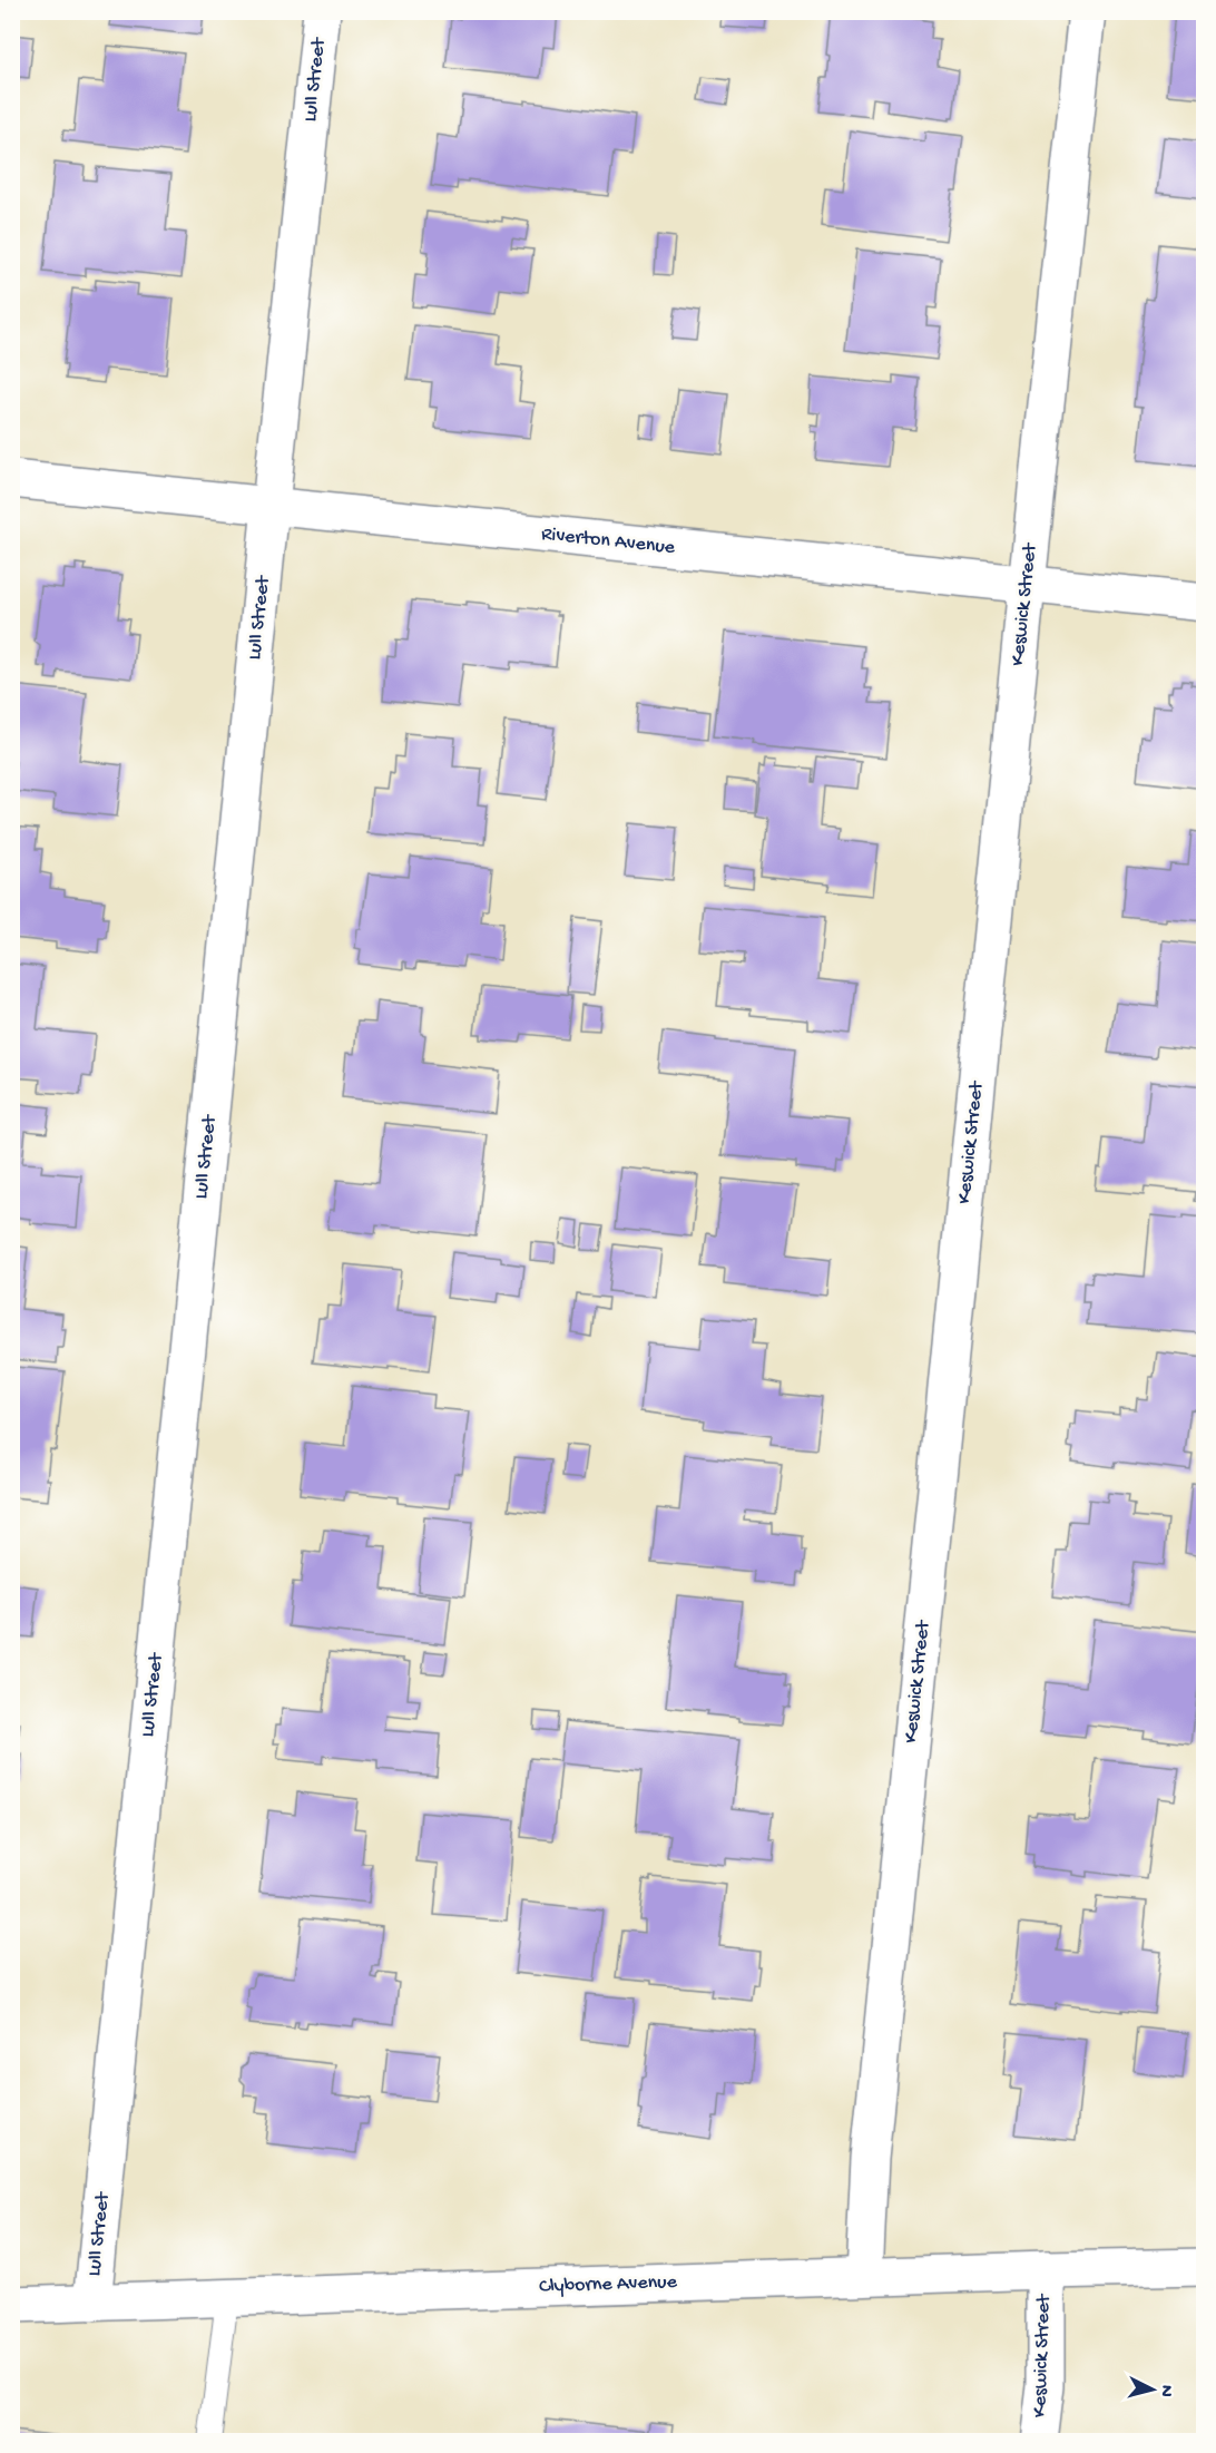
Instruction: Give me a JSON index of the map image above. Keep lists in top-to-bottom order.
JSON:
{
  "streets": {
    "street": [
      "Lull Street",
      "Riverton Avenue",
      "Keswick Street",
      "Clyborne Avenue"
    ]
  },
  "crossings": [
    ["Lull Street", "Riverton Avenue"],
    ["Lull Street", "Clyborne Avenue"],
    ["Riverton Avenue", "Keswick Street"],
    ["Keswick Street", "Clyborne Avenue"]
  ],
  "north": "right"
}
